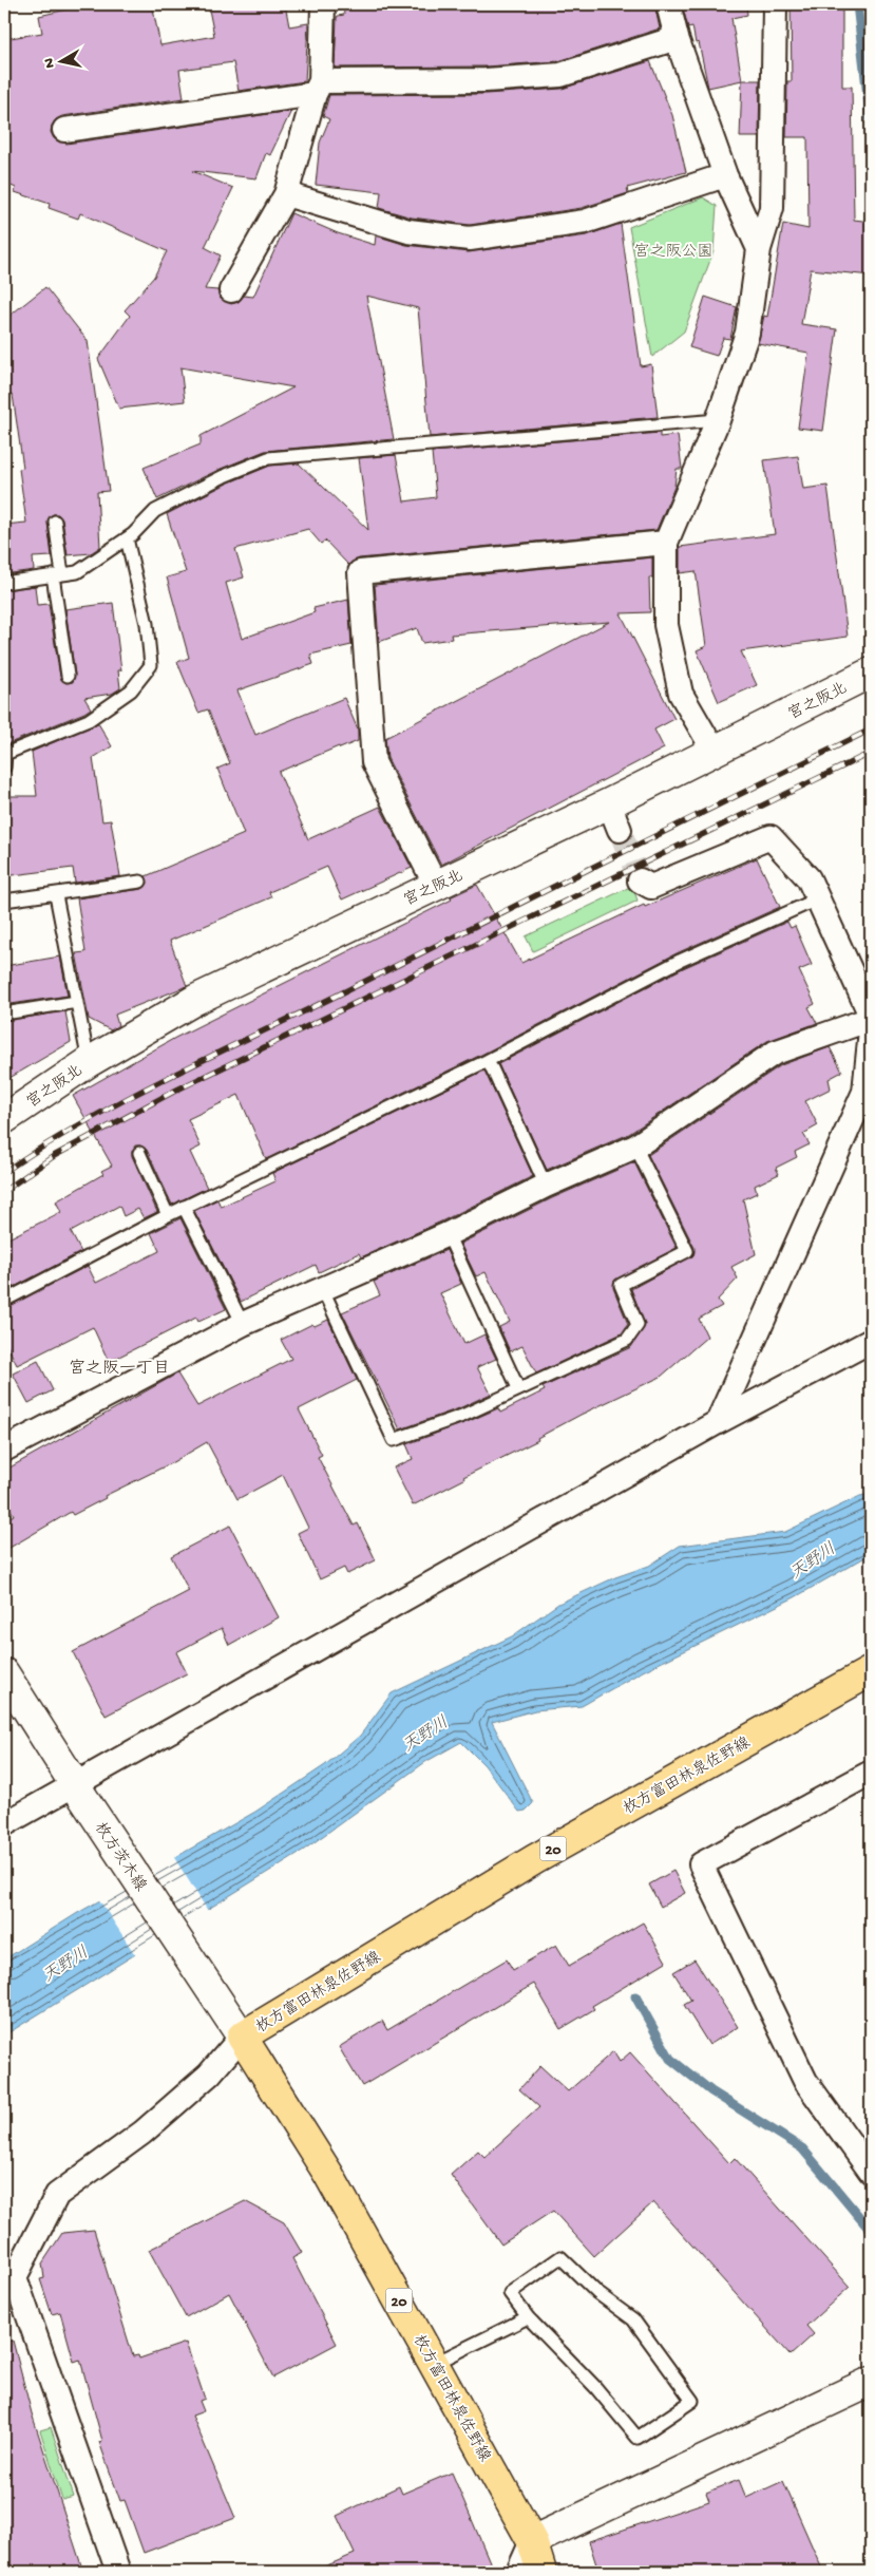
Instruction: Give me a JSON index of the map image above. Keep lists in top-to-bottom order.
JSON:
{
  "streets": {
    "main road": ["枚方富田林泉佐野線", "20"],
    "street": ["宮之阪北", "枚方茨木線"]
  },
  "crossings": [
    ["枚方富田林泉佐野線", "枚方茨木線"]
  ],
  "districts": ["宮之阪一丁目"],
  "water": ["天野川"],
  "parks": ["宮之阪公園"],
  "north": "left"
}
